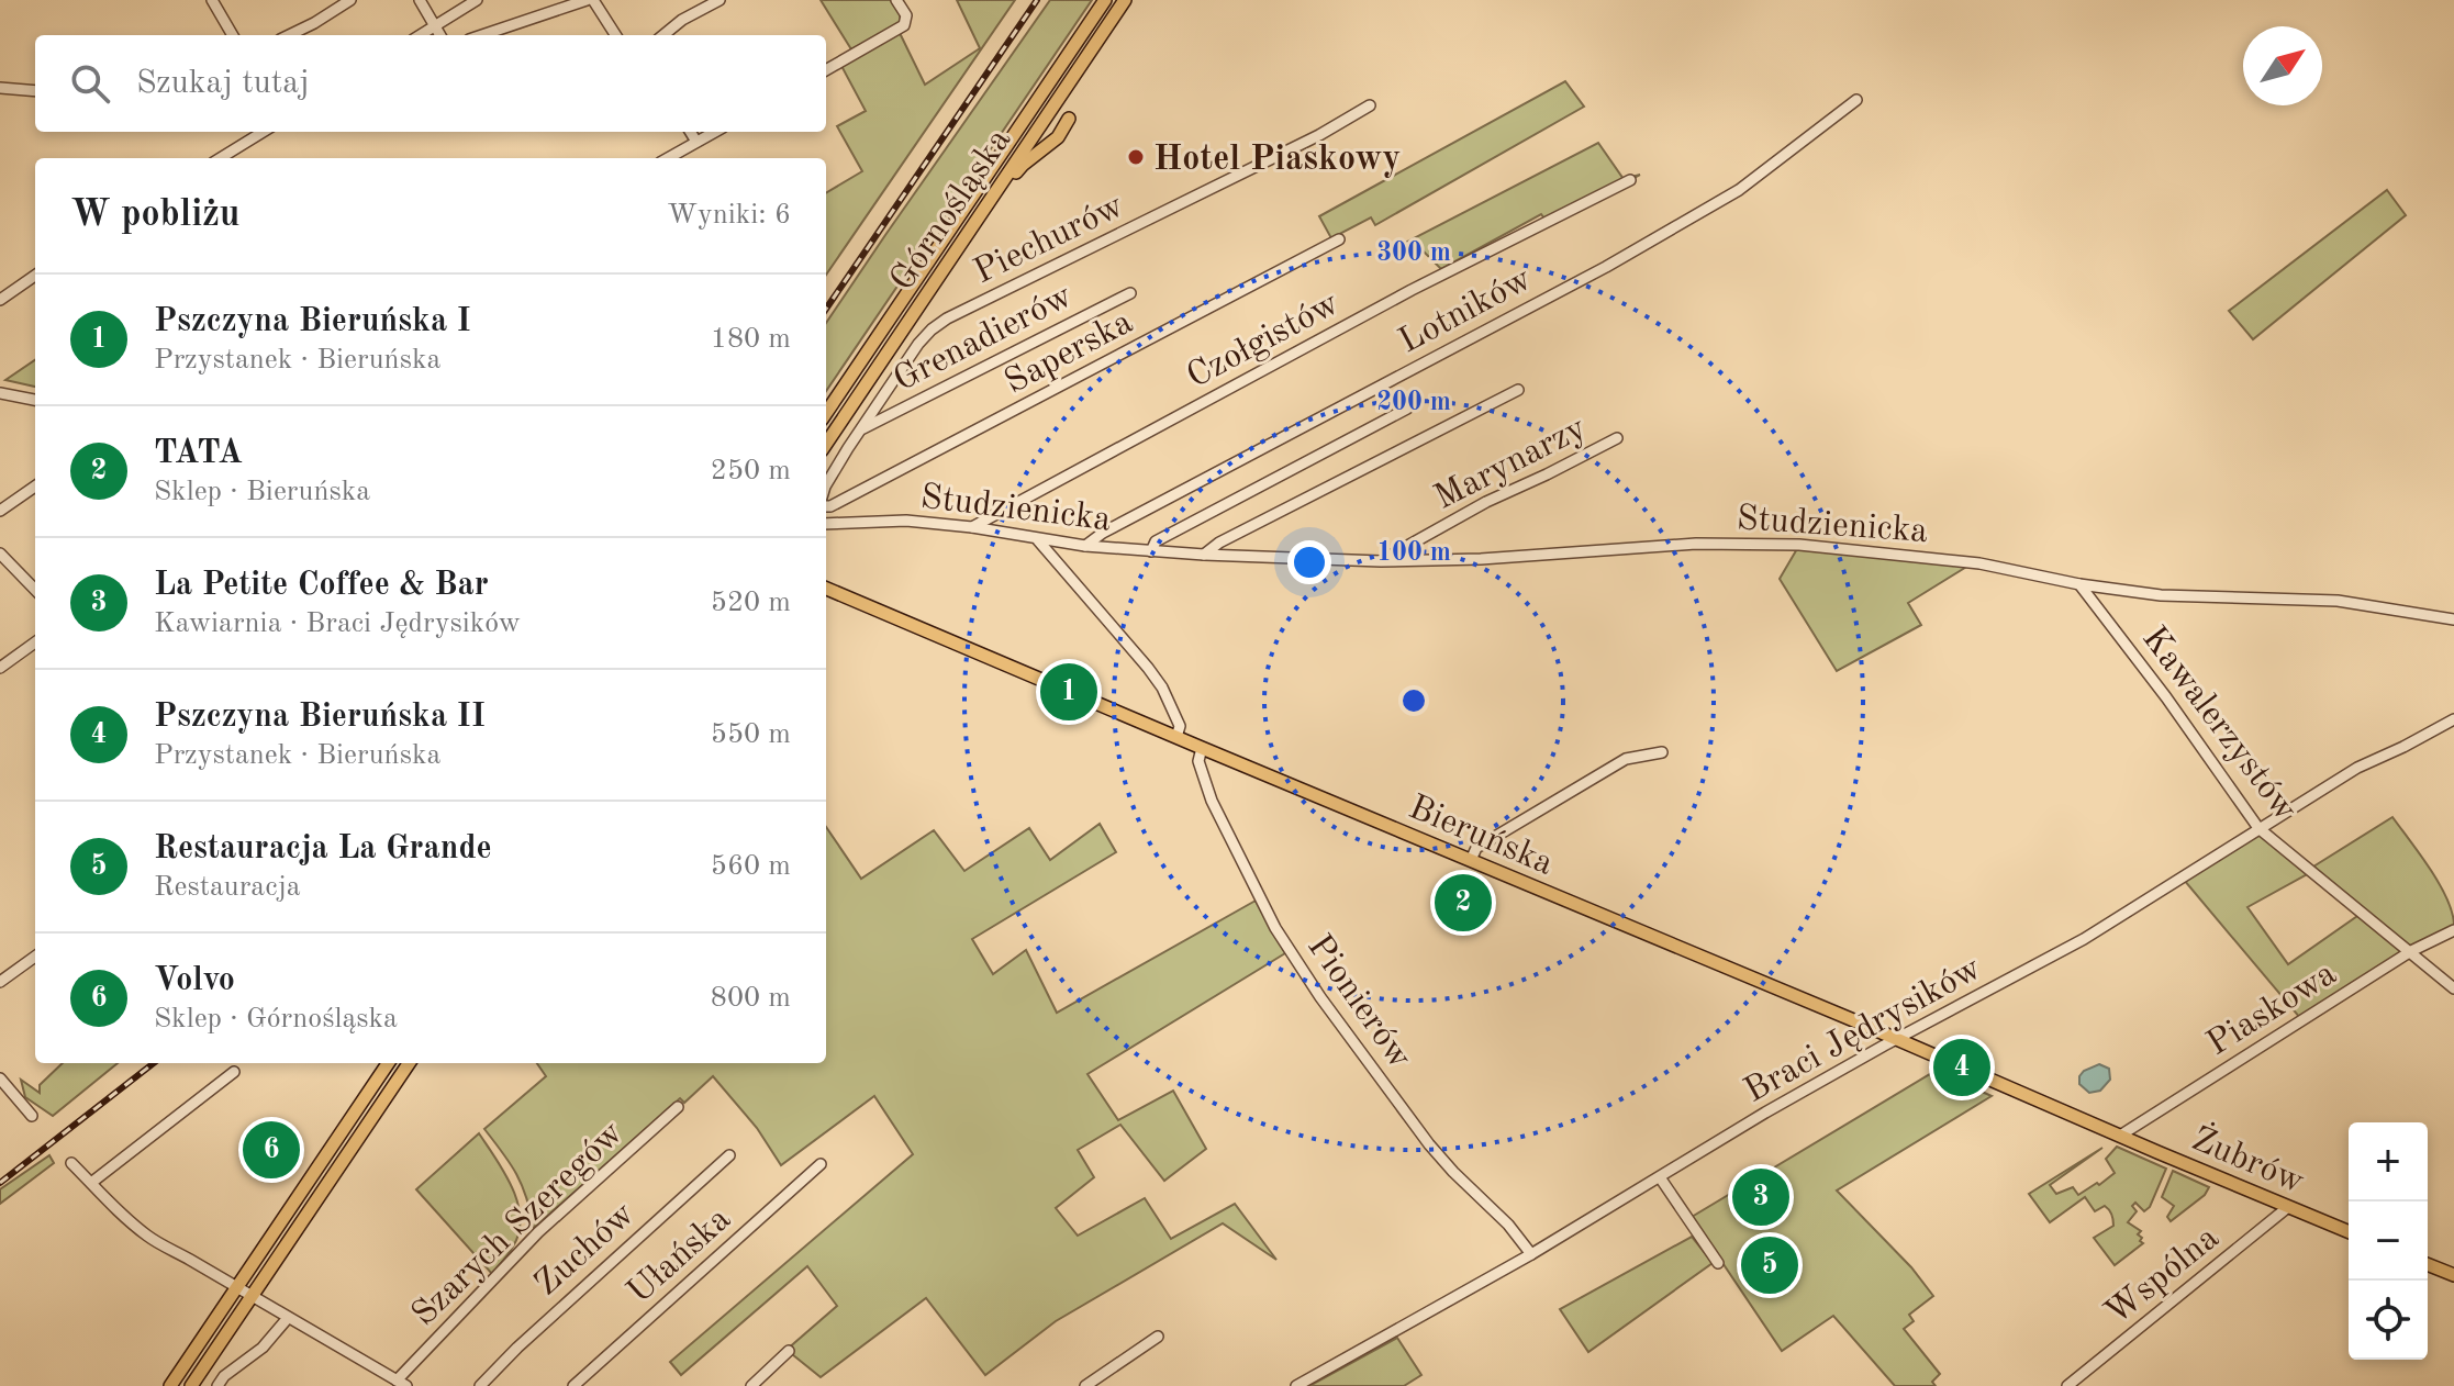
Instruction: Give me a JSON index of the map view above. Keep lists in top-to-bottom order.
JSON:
{
  "streets": {
    "main road": ["Górnośląska", "Bieruńska", "Żubrów"],
    "street": [
      "Piechurów",
      "Lotników",
      "Grenadierów",
      "Czołgistów",
      "Saperska",
      "Marynarzy",
      "Studzienicka",
      "Kawalerzystów",
      "Pionierów",
      "Piaskowa",
      "Braci Jędrysików",
      "Szarych Szeregów",
      "Zuchów",
      "Ułańska",
      "Wspólna"
    ]
  },
  "crossings": [
    ["Piechurów", "Grenadierów"],
    ["Lotników", "Studzienicka"],
    ["Czołgistów", "Studzienicka"],
    ["Marynarzy", "Studzienicka"],
    ["Studzienicka", "Kawalerzystów"],
    ["Kawalerzystów", "Piaskowa"],
    ["Kawalerzystów", "Braci Jędrysików"],
    ["Bieruńska", "Pionierów"],
    ["Bieruńska", "Piaskowa"],
    ["Bieruńska", "Braci Jędrysików"],
    ["Bieruńska", "Żubrów"],
    ["Pionierów", "Braci Jędrysików"],
    ["Piaskowa", "Żubrów"],
    ["Żubrów", "Wspólna"]
  ],
  "places": ["Hotel Piaskowy"],
  "north": "top right",
  "page": {
    "search": "Szukaj tutaj",
    "heading": ["W pobliżu", "Wyniki: 6"],
    "list": [
      {
        "mark": "1",
        "name": "Pszczyna Bieruńska I",
        "note": "Przystanek · Bieruńska",
        "value": "180 m"
      },
      {
        "mark": "2",
        "name": "TATA",
        "note": "Sklep · Bieruńska",
        "value": "250 m"
      },
      {
        "mark": "3",
        "name": "La Petite Coffee & Bar",
        "note": "Kawiarnia · Braci Jędrysików",
        "value": "520 m"
      },
      {
        "mark": "4",
        "name": "Pszczyna Bieruńska II",
        "note": "Przystanek · Bieruńska",
        "value": "550 m"
      },
      {
        "mark": "5",
        "name": "Restauracja La Grande",
        "note": "Restauracja",
        "value": "560 m"
      },
      {
        "mark": "6",
        "name": "Volvo",
        "note": "Sklep · Górnośląska",
        "value": "800 m"
      }
    ],
    "pins": [
      "1",
      "2",
      "4",
      "6",
      "3",
      "5"
    ],
    "map_buttons": ["+", "−"]
  },
  "rings": ["300 m", "200 m", "100 m"]
}
